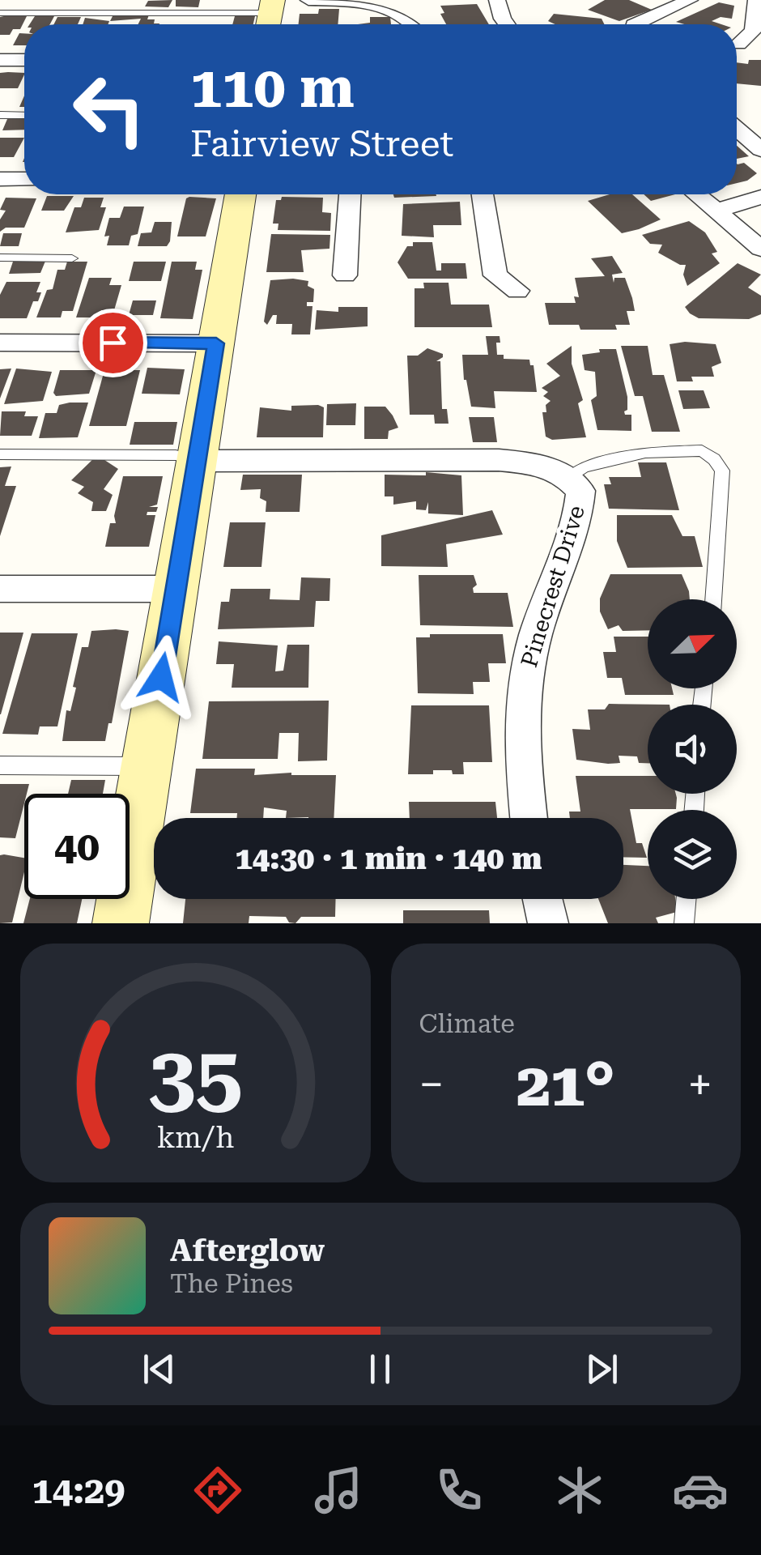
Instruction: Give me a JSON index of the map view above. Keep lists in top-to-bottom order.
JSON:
{
  "streets": {
    "street": ["Pinecrest Drive"]
  },
  "north": "top right",
  "page": {
    "turn": ["110 m", "Fairview Street"],
    "limit": "40",
    "trip": "14:30 · 1 min · 140 m",
    "tile": "Climate",
    "heat": ["−", "21°", "+"],
    "song": ["Afterglow", "The Pines"],
    "tabs": "14:29",
    "gauge": ["35", "km/h"]
  }
}
